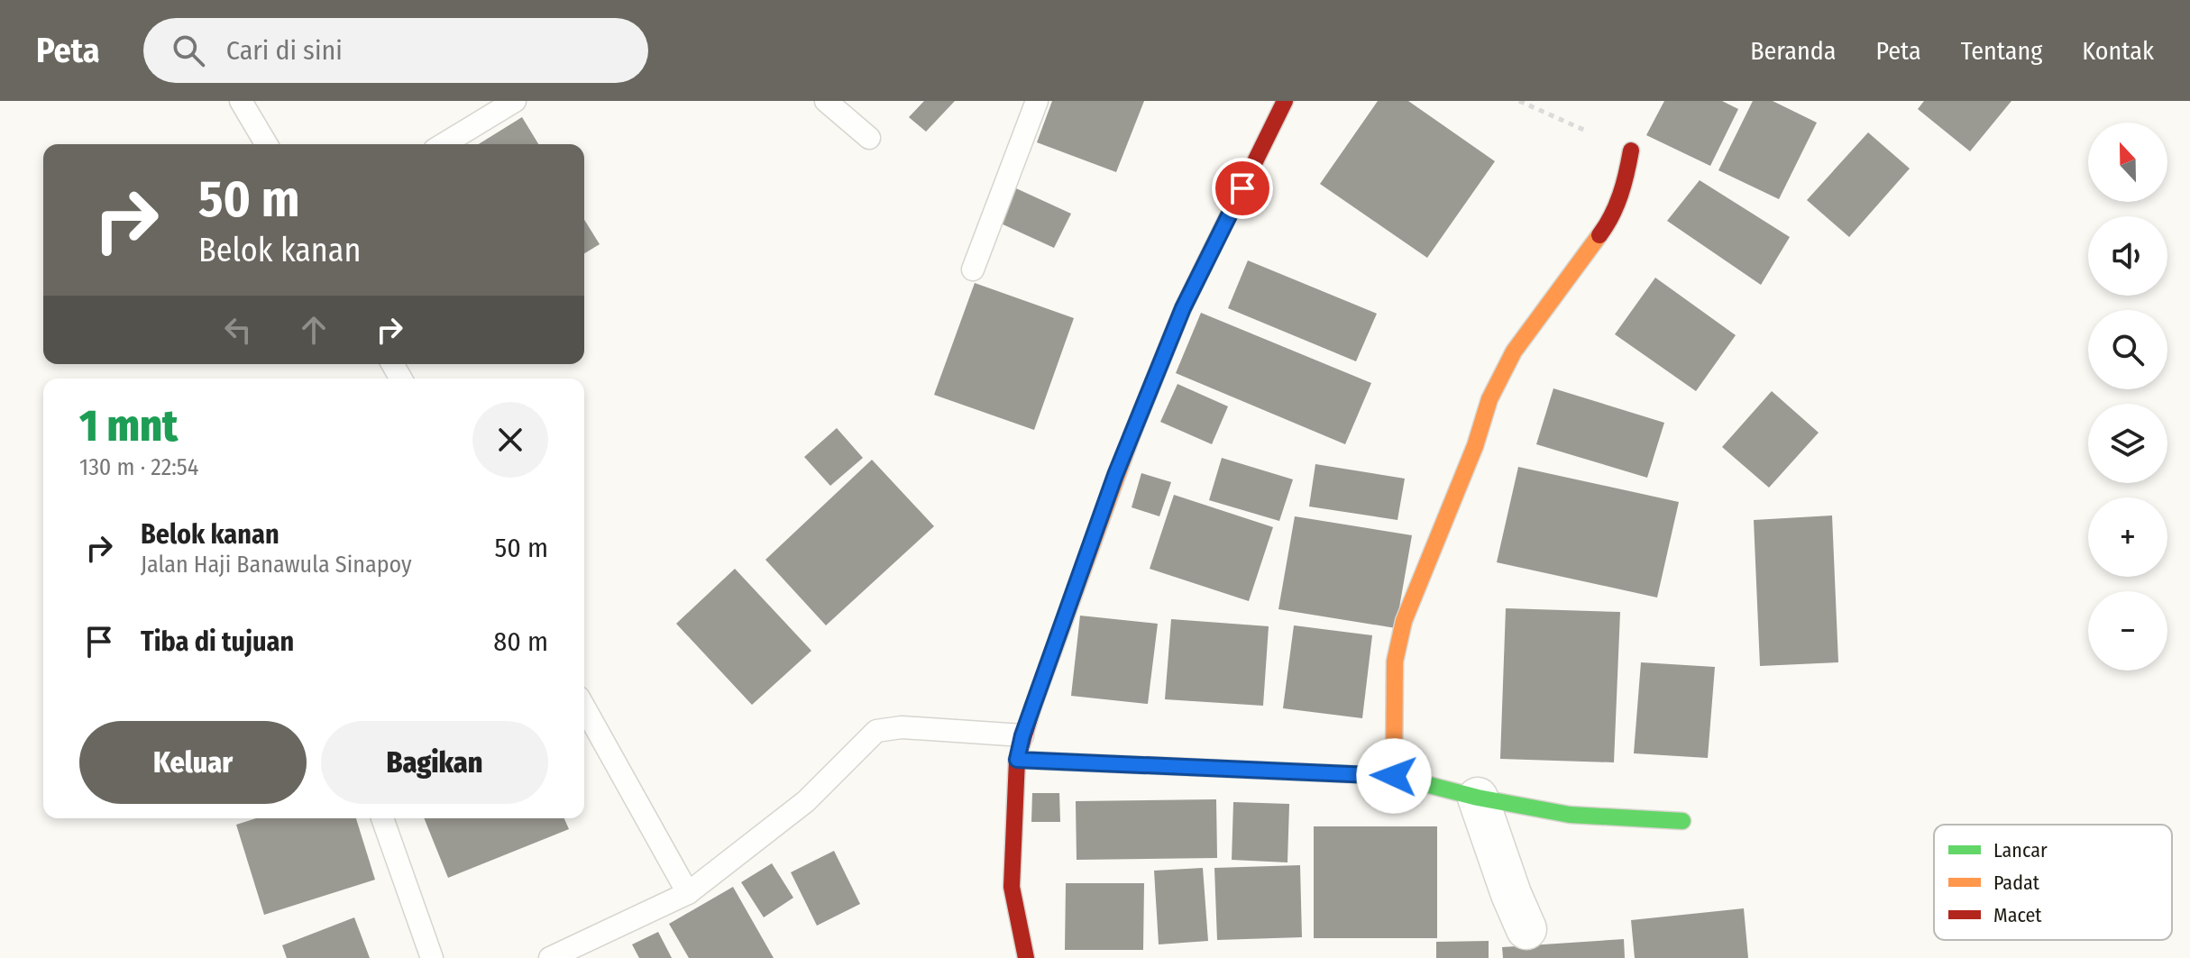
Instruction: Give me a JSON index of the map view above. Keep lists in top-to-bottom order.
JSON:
{
  "legend": ["Lancar", "Padat", "Macet"],
  "north": "top",
  "page": {
    "header": "Peta",
    "search": "Cari di sini",
    "nav": [
      "Beranda",
      "Peta",
      "Tentang",
      "Kontak"
    ],
    "map_buttons": ["+", "−"],
    "turn": ["50 m", "Belok kanan"],
    "heading": ["1 mnt", "130 m · 22:54"],
    "list": [
      {
        "name": "Belok kanan",
        "note": "Jalan Haji Banawula Sinapoy",
        "value": "50 m"
      },
      {
        "name": "Tiba di tujuan",
        "value": "80 m"
      }
    ],
    "buttons": ["Keluar", "Bagikan"]
  }
}
